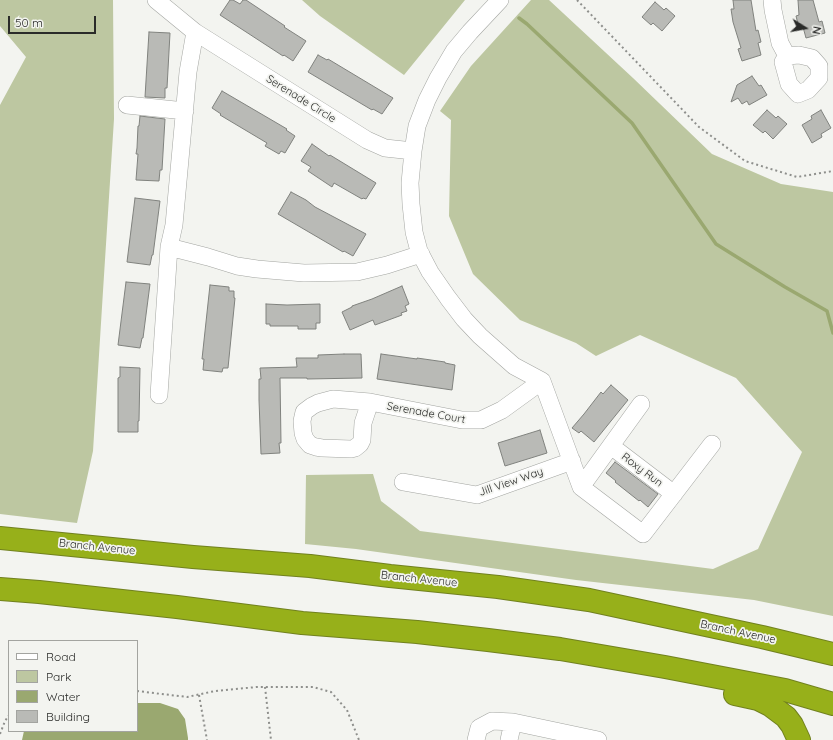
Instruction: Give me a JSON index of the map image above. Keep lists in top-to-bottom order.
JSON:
{
  "streets": {
    "highway": ["Branch Avenue"],
    "street": [
      "Serenade Circle",
      "Serenade Court",
      "Roxy Run",
      "Jill View Way"
    ]
  },
  "legend": [
    "Road",
    "Park",
    "Water",
    "Building"
  ],
  "scale_bar": "50 m",
  "north": "right"
}
